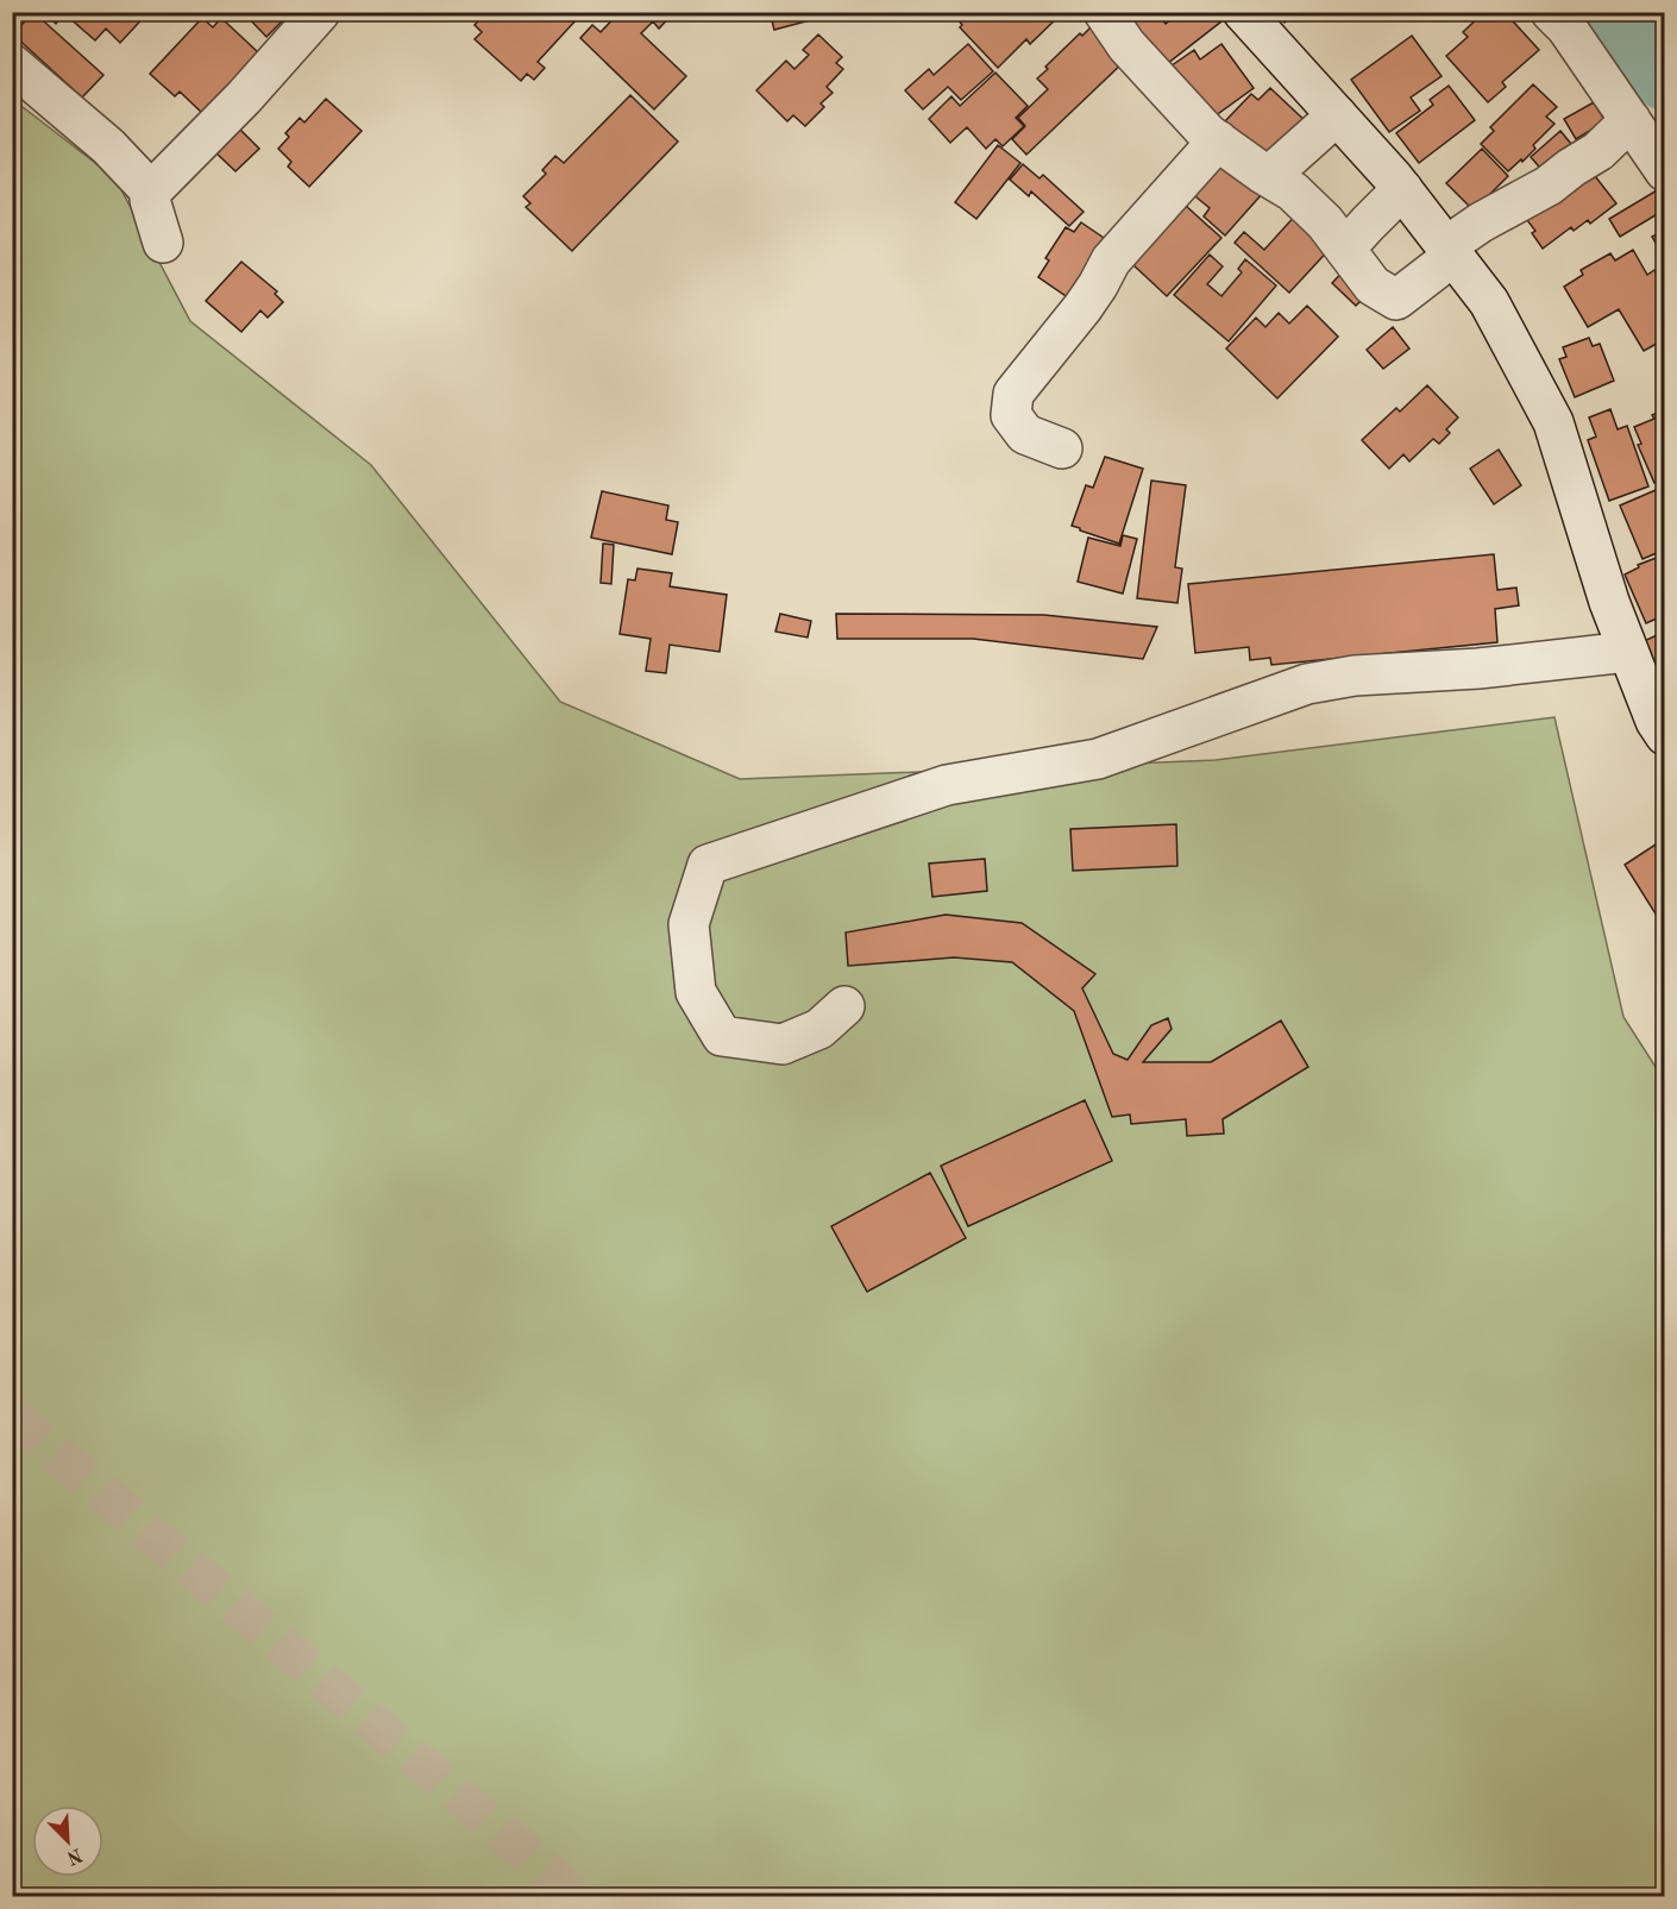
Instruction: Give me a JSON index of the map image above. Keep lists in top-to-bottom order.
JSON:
{
  "north": "bottom right"
}
